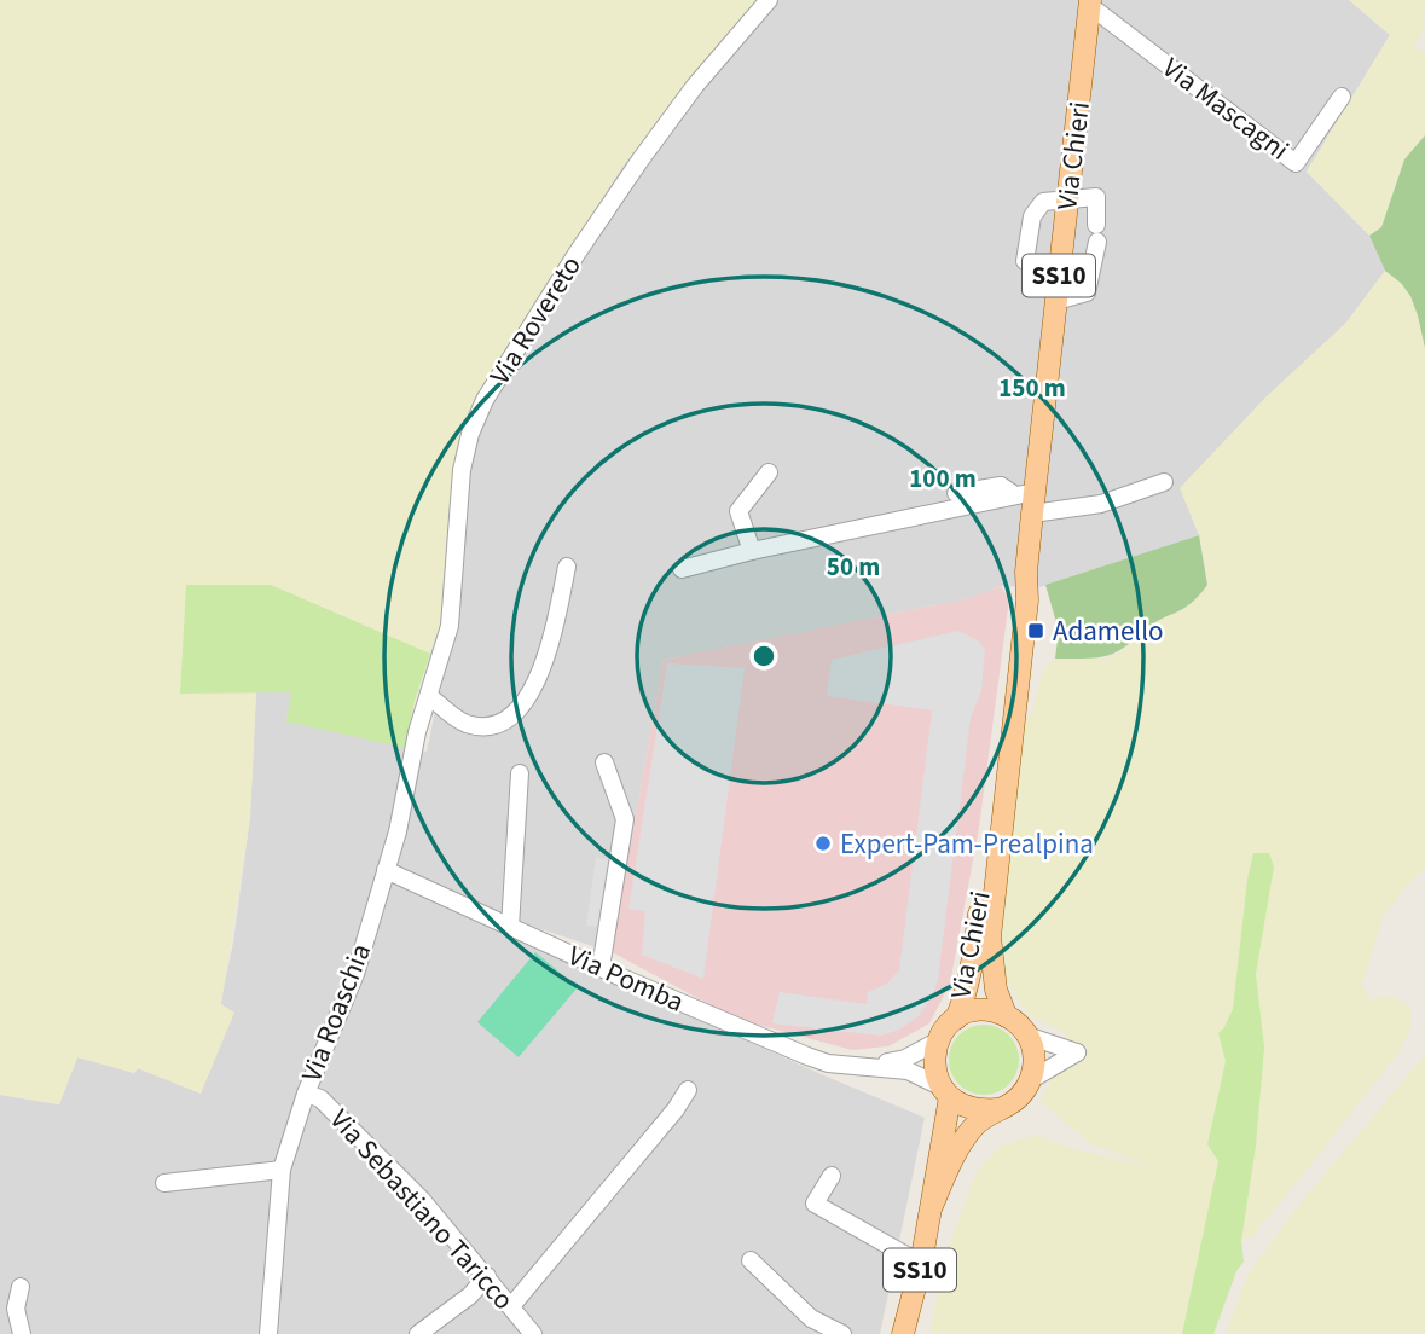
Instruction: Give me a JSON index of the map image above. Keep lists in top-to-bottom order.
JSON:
{
  "streets": {
    "main road": ["Via Chieri", "SS10"],
    "street": [
      "Via Mascagni",
      "Via Rovereto",
      "Via Pomba",
      "Via Roaschia",
      "Via Sebastiano Taricco"
    ]
  },
  "crossings": [
    ["Via Mascagni", "Via Chieri"],
    ["Via Chieri", "Via Pomba"],
    ["Via Rovereto", "Via Roaschia"],
    ["Via Pomba", "Via Roaschia"],
    ["Via Roaschia", "Via Sebastiano Taricco"]
  ],
  "places": {
    "transit": ["Adamello"],
    "other": ["Expert-Pam-Prealpina"]
  },
  "rings": ["150 m", "100 m", "50 m"]
}
